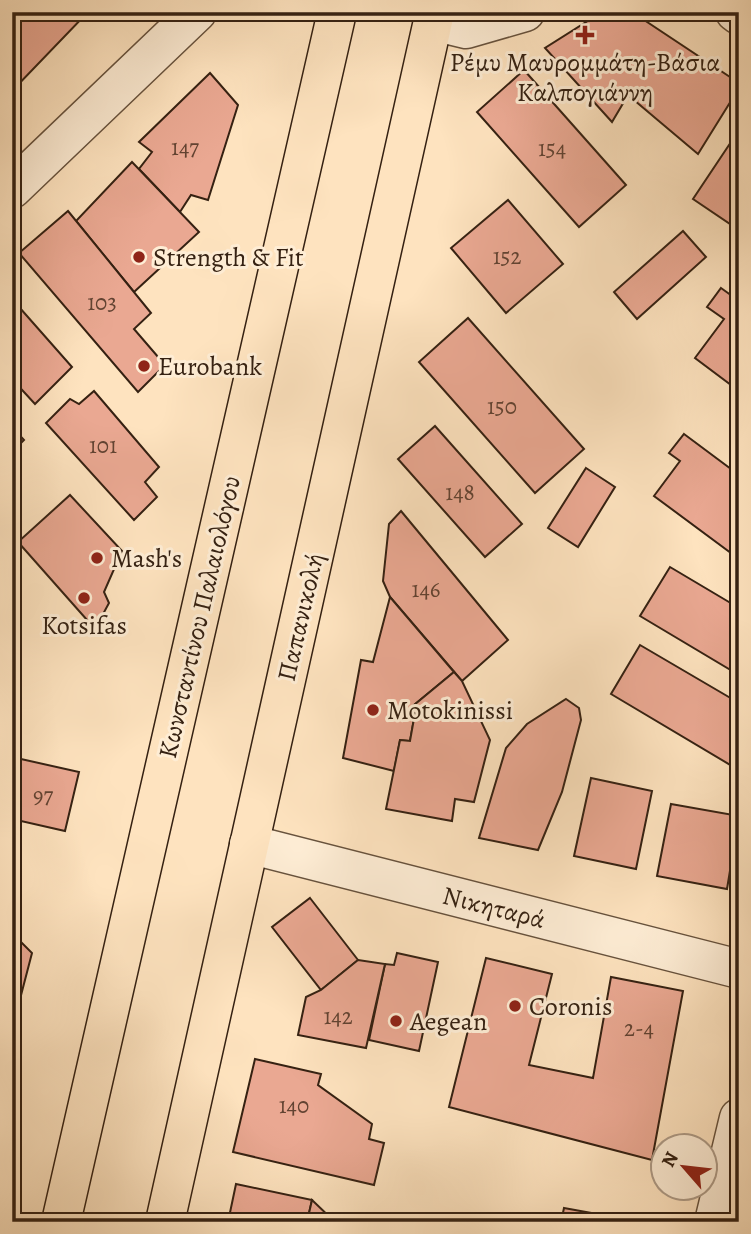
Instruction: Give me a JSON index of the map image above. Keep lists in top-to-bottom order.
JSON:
{
  "streets": {
    "main road": ["Κωνσταντίνου Παλαιολόγου", "Παπανικολή"],
    "street": ["Νικηταρά"]
  },
  "crossings": [
    ["Παπανικολή", "Νικηταρά"]
  ],
  "places": {
    "health": ["Ρέμυ Μαυρομμάτη-Βάσια Καλπογιάννη"],
    "other": [
      "Strength & Fit",
      "Eurobank",
      "Mash's",
      "Kotsifas",
      "Motokinissi",
      "Coronis",
      "Aegean"
    ]
  },
  "house_numbers": [
    "147",
    "154",
    "152",
    "103",
    "150",
    "101",
    "148",
    "146",
    "97",
    "142",
    "2-4",
    "140"
  ],
  "north": "top left"
}
